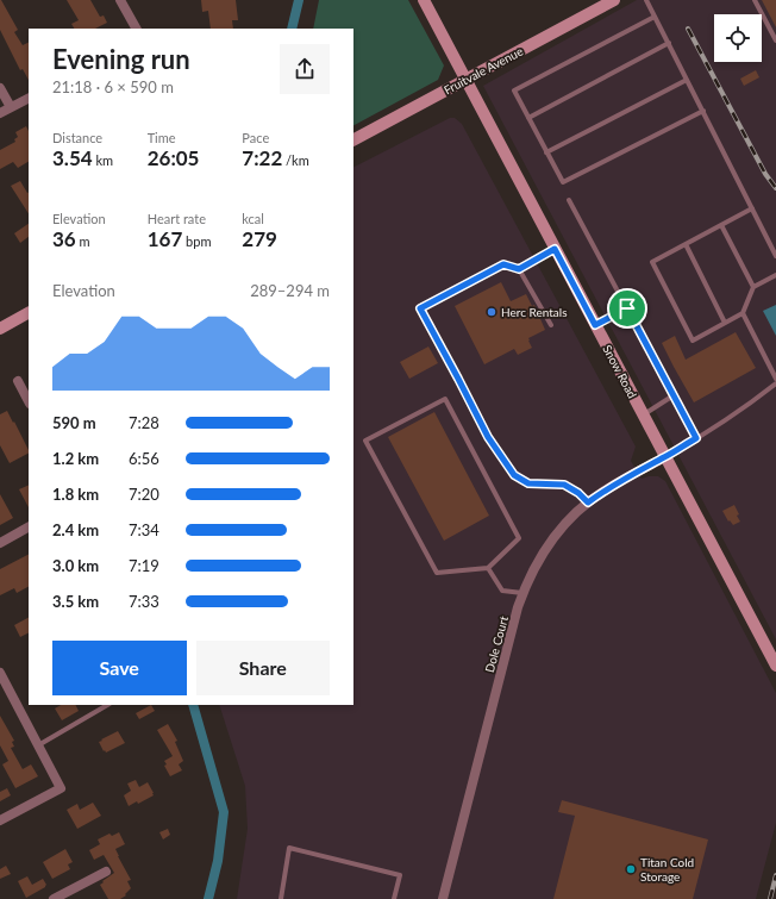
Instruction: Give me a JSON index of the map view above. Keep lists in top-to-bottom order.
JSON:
{
  "streets": {
    "main road": ["Fruitvale Avenue", "Snow Road"],
    "street": ["Dole Court"]
  },
  "crossings": [
    ["Fruitvale Avenue", "Snow Road"],
    ["Snow Road", "Dole Court"]
  ],
  "places": ["Herc Rentals", "Titan Cold Storage"],
  "page": {
    "heading": ["Evening run", "21:18 · 6 × 590 m"],
    "stats": [
      ["Distance", "3.54 km"],
      ["Time", "26:05"],
      ["Pace", "7:22 /km"],
      ["Elevation", "36 m"],
      ["Heart rate", "167 bpm"],
      ["kcal", "279"]
    ],
    "chart": ["Elevation", "289–294 m"],
    "list": [
      {
        "name": "590 m",
        "note": "7:28"
      },
      {
        "name": "1.2 km",
        "note": "6:56"
      },
      {
        "name": "1.8 km",
        "note": "7:20"
      },
      {
        "name": "2.4 km",
        "note": "7:34"
      },
      {
        "name": "3.0 km",
        "note": "7:19"
      },
      {
        "name": "3.5 km",
        "note": "7:33"
      }
    ],
    "buttons": ["Save", "Share"]
  }
}
